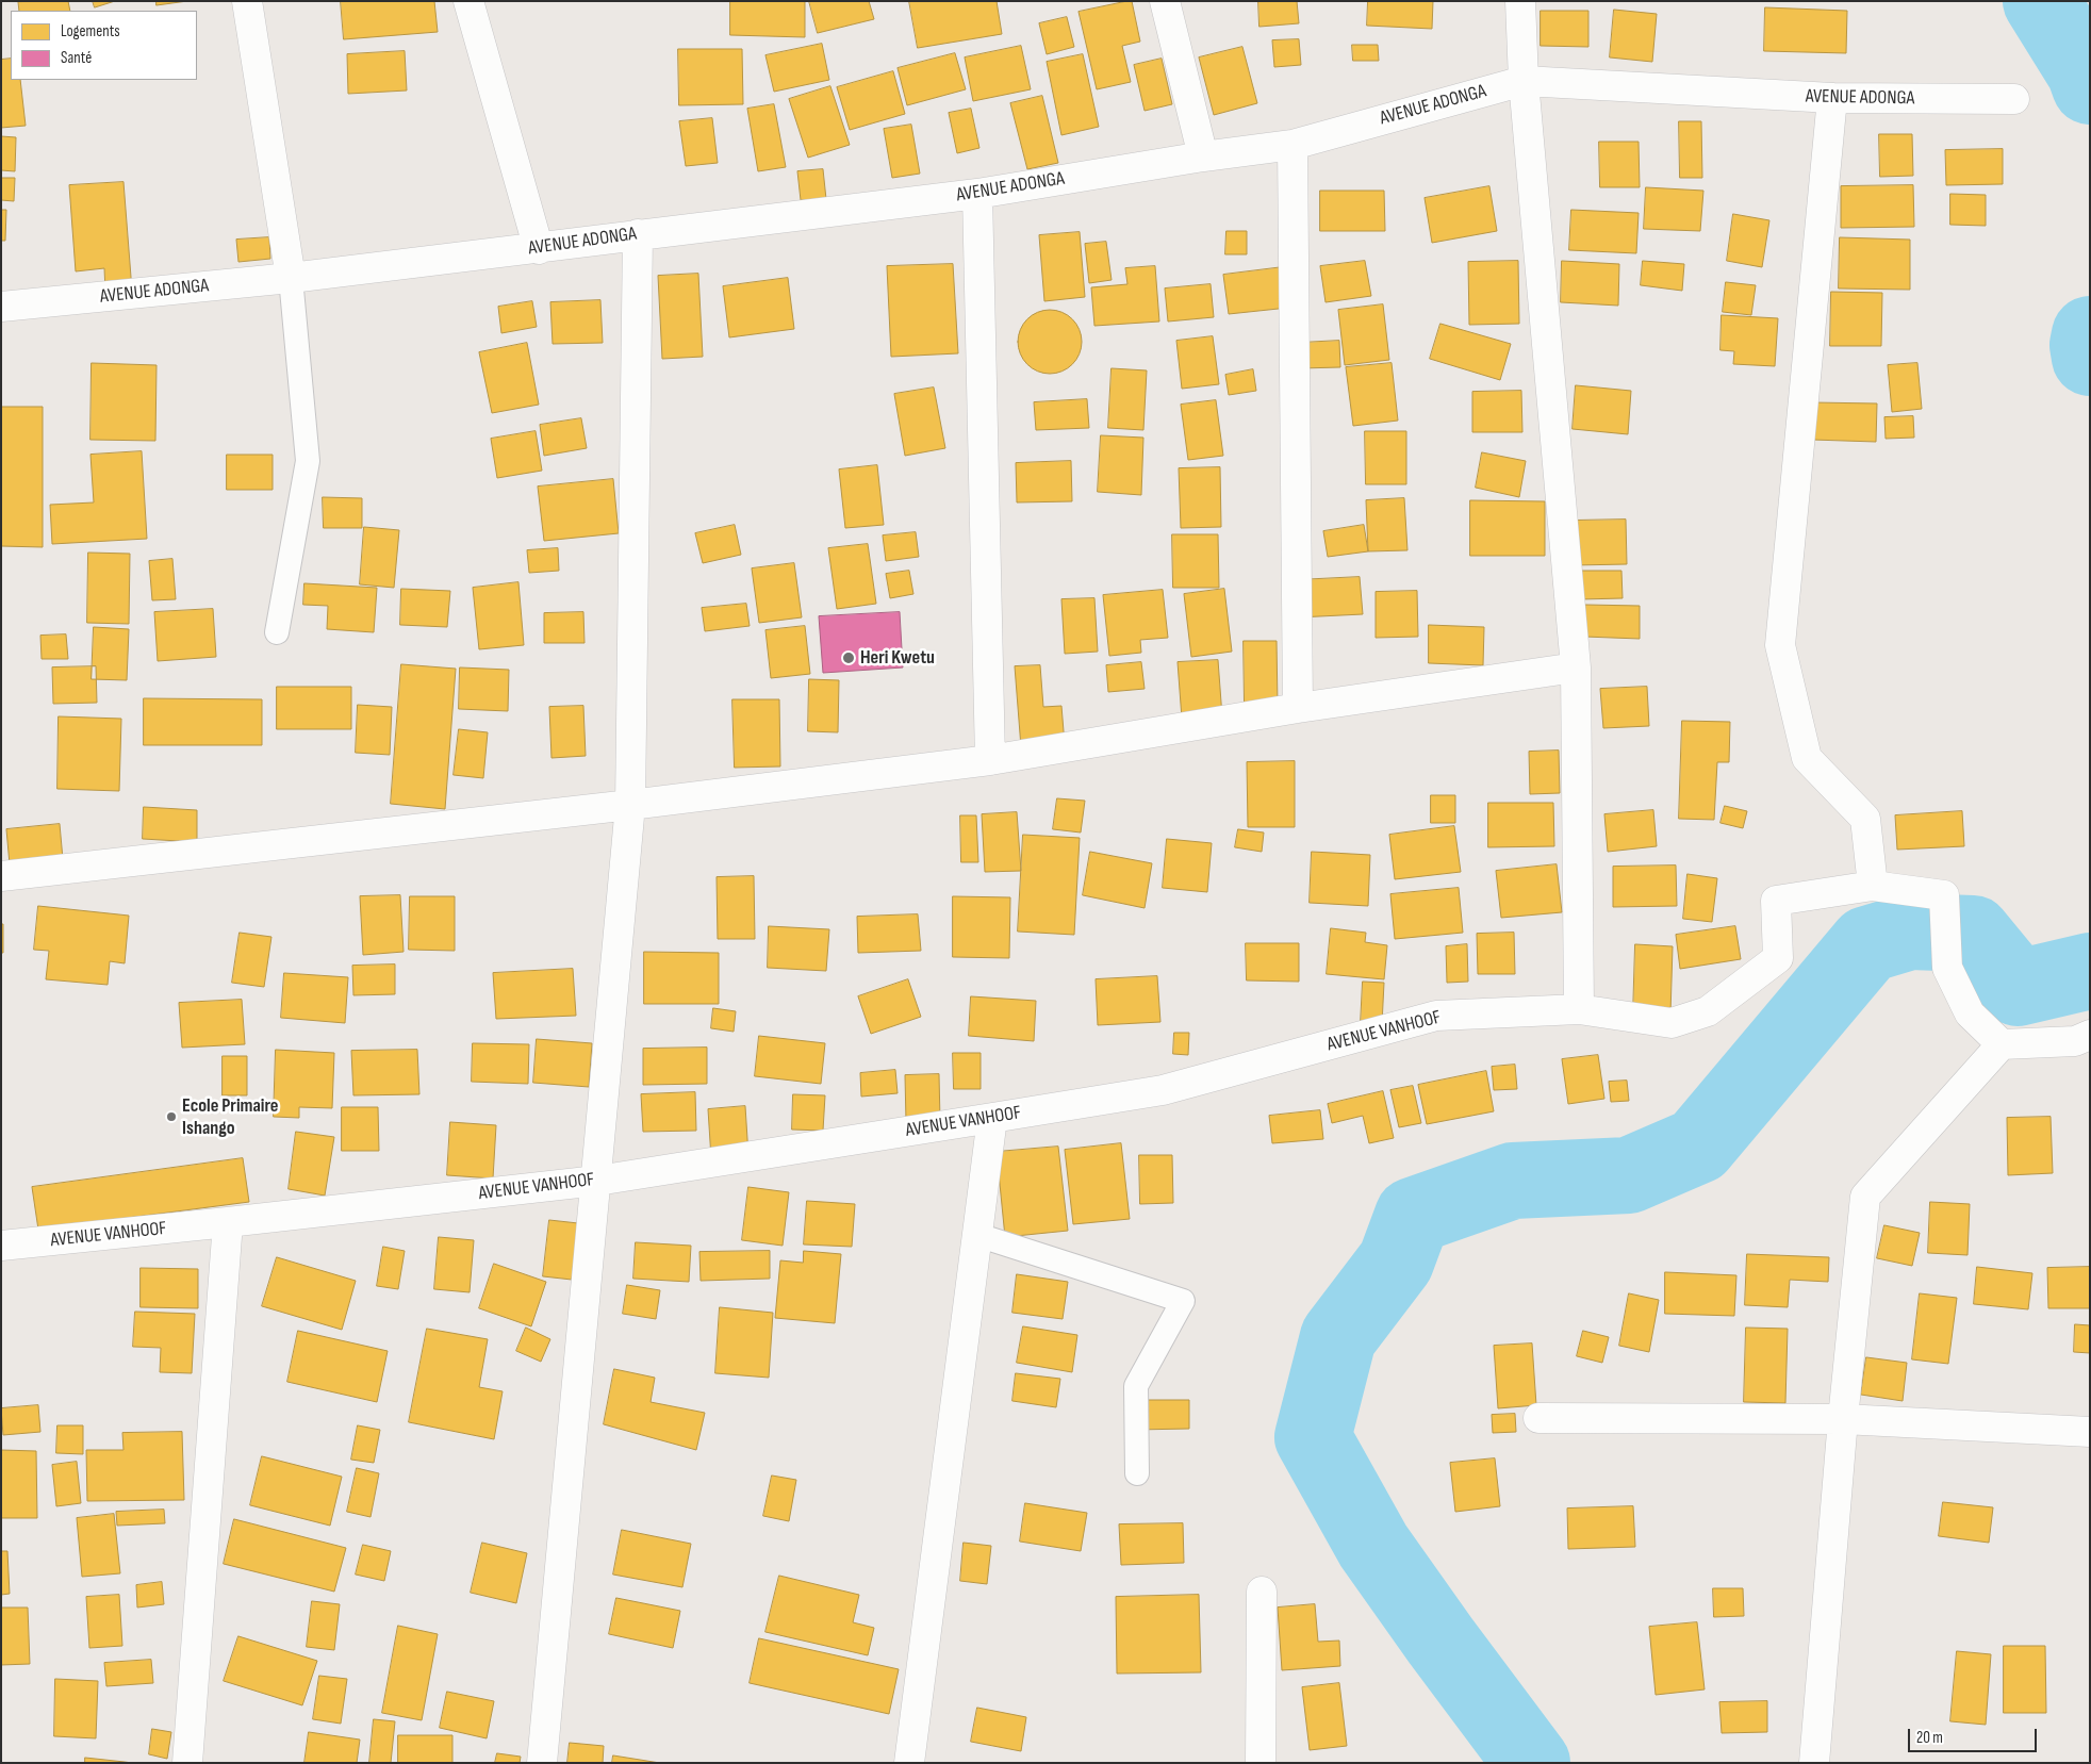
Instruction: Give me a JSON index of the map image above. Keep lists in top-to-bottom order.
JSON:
{
  "streets": {
    "street": ["AVENUE ADONGA", "AVENUE VANHOOF"]
  },
  "places": ["Heri Kwetu", "Ecole Primaire Ishango"],
  "legend": ["Logements", "Santé"],
  "scale_bar": "20 m"
}
